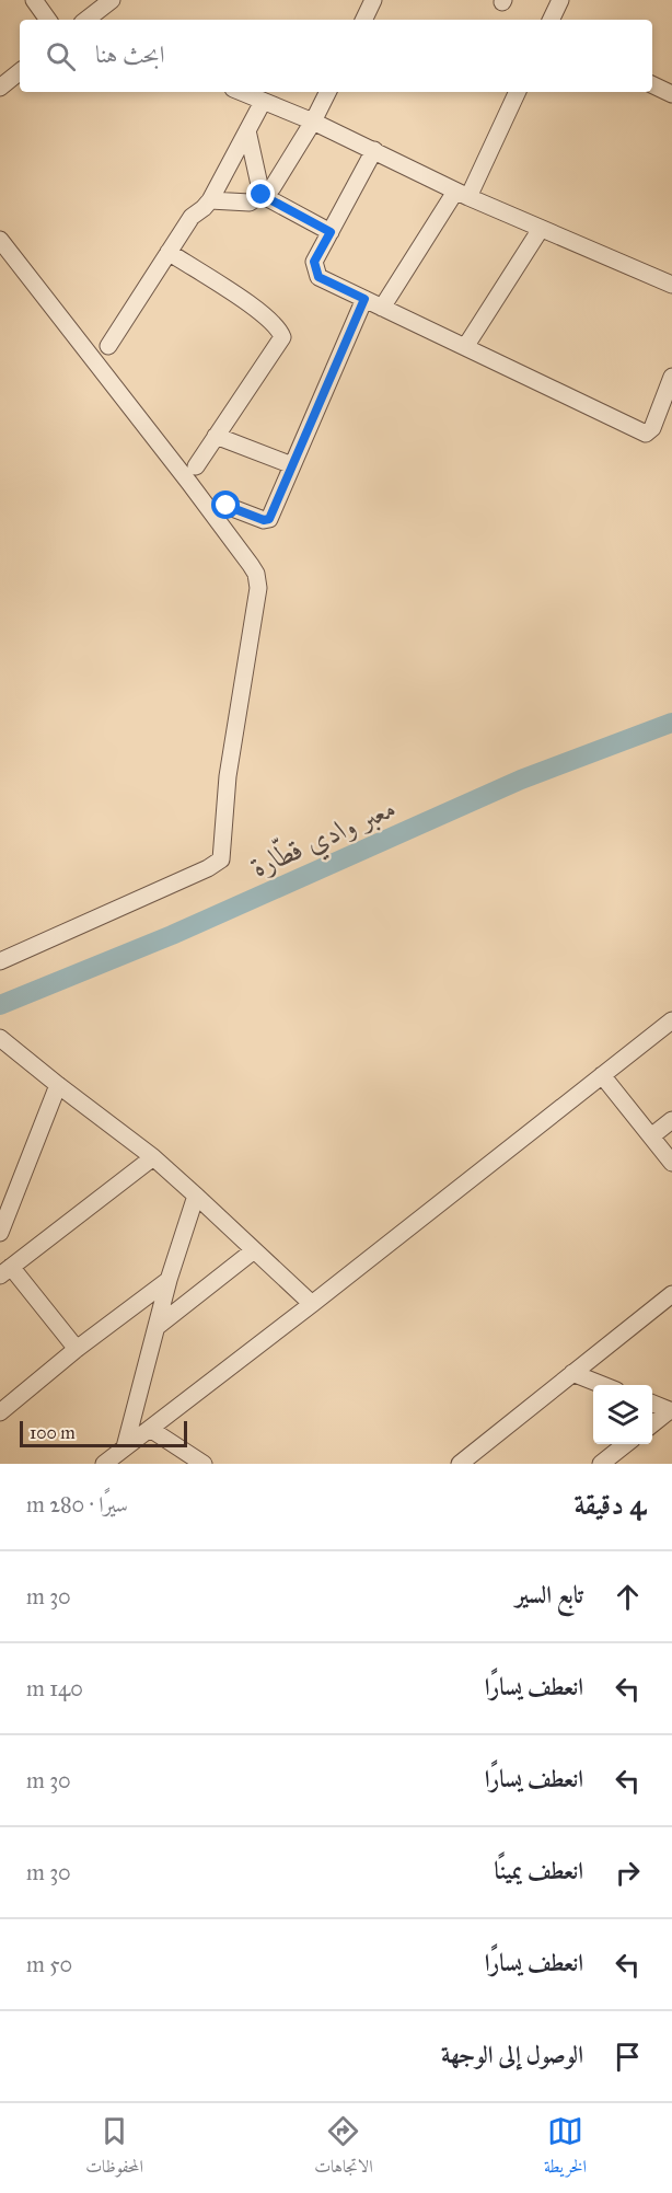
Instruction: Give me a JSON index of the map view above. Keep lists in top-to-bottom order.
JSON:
{
  "water": ["معبر وادي قطّارة"],
  "scale_bar": "100 m",
  "page": {
    "search": "ابحث هنا",
    "scale": "100 m",
    "heading": ["4 دقيقة", "سيرًا · 280 m"],
    "list": [
      ["تابع السير", "30 m"],
      ["انعطف يسارًا", "140 m"],
      ["انعطف يسارًا", "30 m"],
      ["انعطف يمينًا", "30 m"],
      ["انعطف يسارًا", "50 m"],
      "الوصول إلى الوجهة"
    ],
    "nav": ["الخريطة", "الاتجاهات", "المحفوظات"]
  }
}
